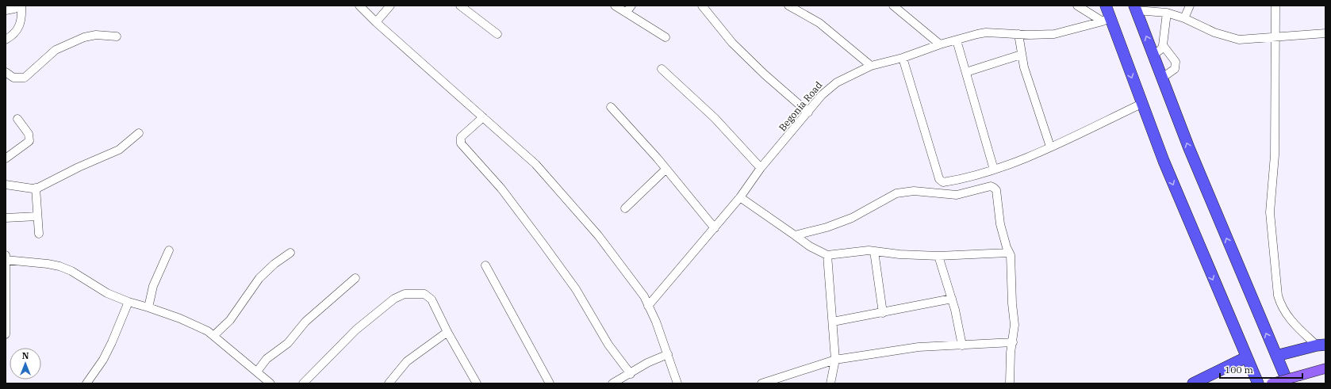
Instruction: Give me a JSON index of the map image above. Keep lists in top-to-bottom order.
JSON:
{
  "streets": {
    "street": ["Begonia Road"]
  },
  "scale_bar": "100 m",
  "north": "top"
}
